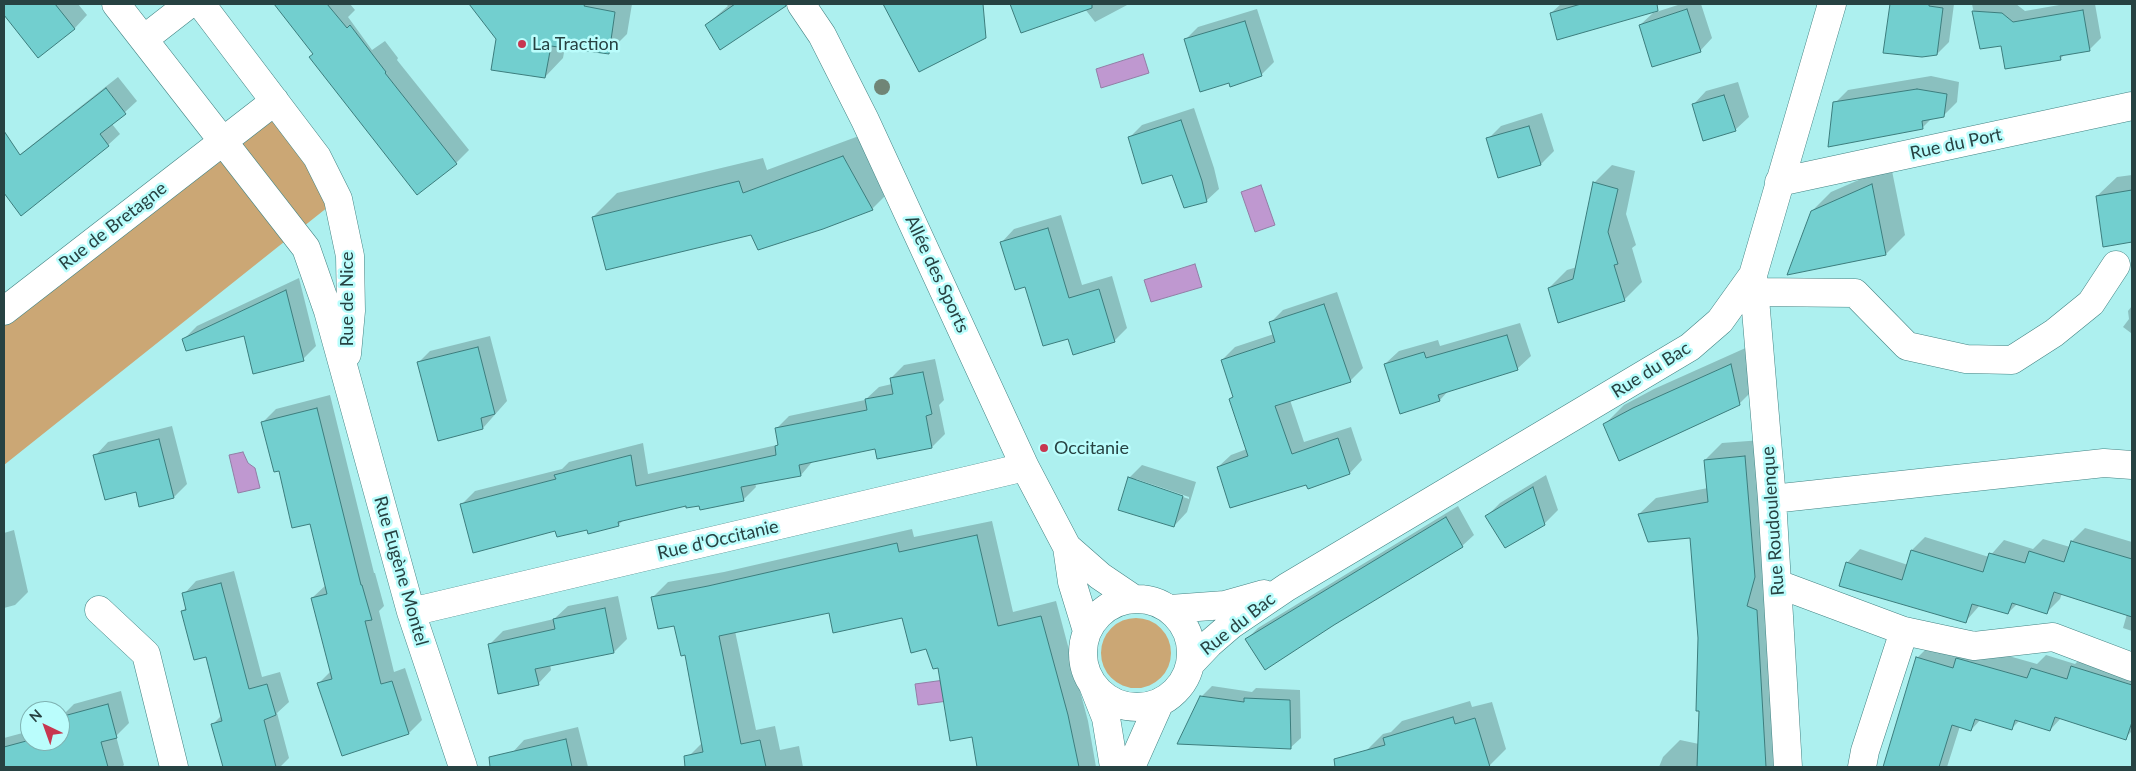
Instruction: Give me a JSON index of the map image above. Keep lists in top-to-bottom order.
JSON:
{
  "streets": {
    "street": [
      "Rue du Port",
      "Rue de Bretagne",
      "Allée des Sports",
      "Rue de Nice",
      "Rue du Bac",
      "Rue Roudoulenque",
      "Rue d'Occitanie",
      "Rue Eugène Montel"
    ]
  },
  "crossings": [
    ["Rue du Port", "Rue du Bac"],
    ["Rue de Bretagne", "Rue de Nice"],
    ["Allée des Sports", "Rue du Bac"],
    ["Allée des Sports", "Rue d'Occitanie"],
    ["Rue de Nice", "Rue Eugène Montel"],
    ["Rue du Bac", "Rue Roudoulenque"],
    ["Rue d'Occitanie", "Rue Eugène Montel"]
  ],
  "places": ["La Traction", "Occitanie"],
  "north": "top left"
}
